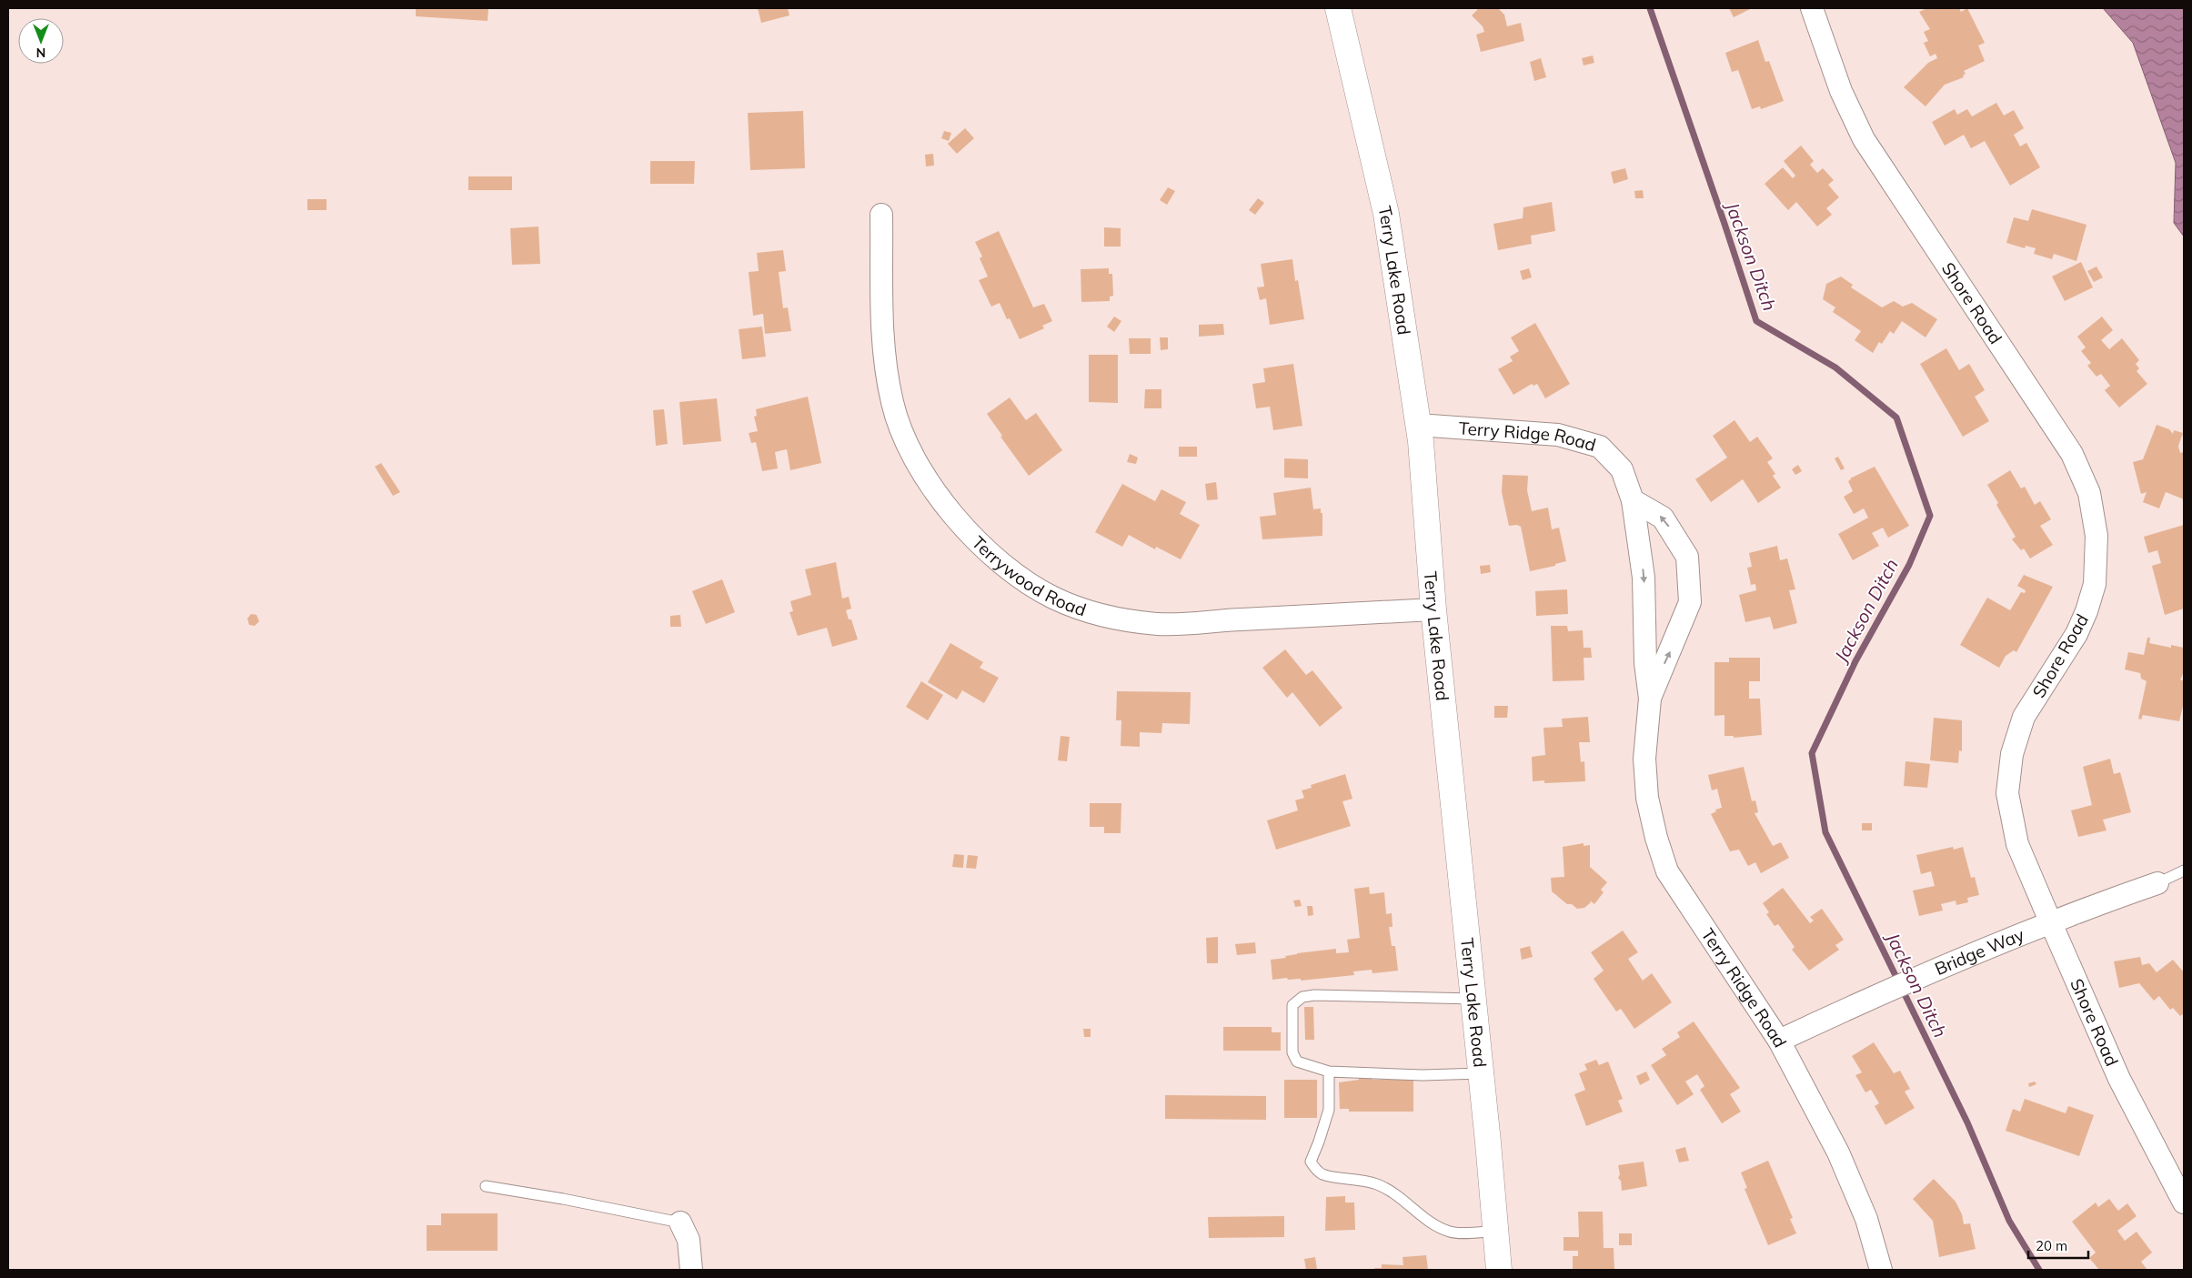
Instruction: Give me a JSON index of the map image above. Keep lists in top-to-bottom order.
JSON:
{
  "streets": {
    "main road": ["Terry Lake Road"],
    "street": [
      "Shore Road",
      "Terry Ridge Road",
      "Terrywood Road",
      "Bridge Way"
    ]
  },
  "crossings": [
    ["Terry Lake Road", "Terry Ridge Road"],
    ["Terry Lake Road", "Terrywood Road"],
    ["Shore Road", "Bridge Way"],
    ["Terry Ridge Road", "Bridge Way"]
  ],
  "water": ["Jackson Ditch"],
  "scale_bar": "20 m",
  "north": "bottom"
}
